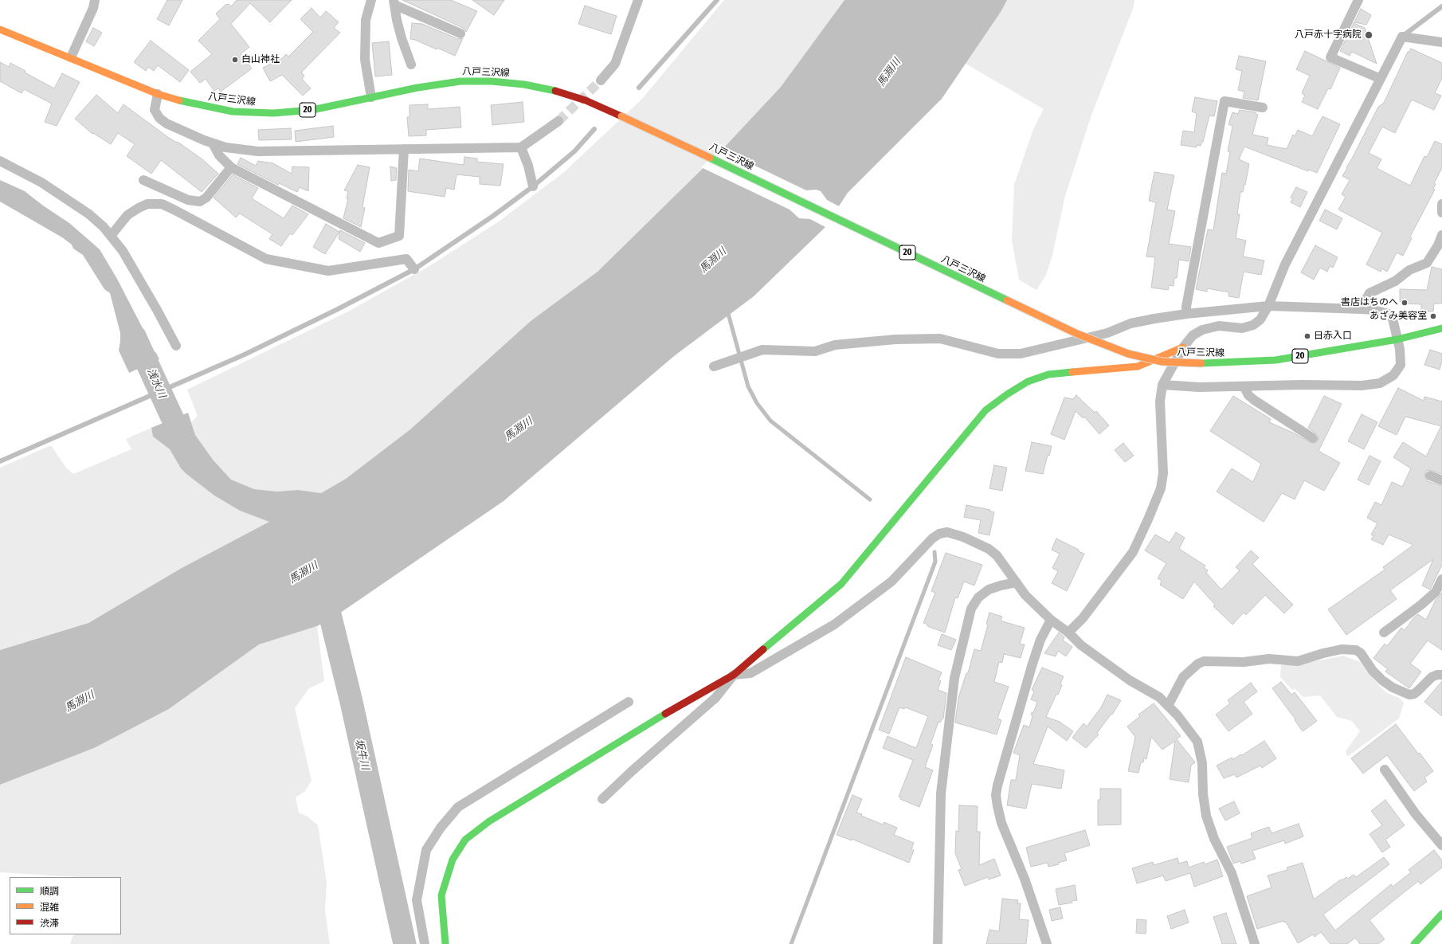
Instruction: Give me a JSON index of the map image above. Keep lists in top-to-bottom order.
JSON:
{
  "streets": {
    "main road": ["八戸三沢線", "20"]
  },
  "water": ["馬淵川", "浅水川", "坂牛川"],
  "places": [
    "八戸赤十字病院",
    "白山神社",
    "書店はちのへ",
    "あざみ美容室",
    "日赤入口"
  ],
  "legend": ["順調", "混雑", "渋滞"]
}
